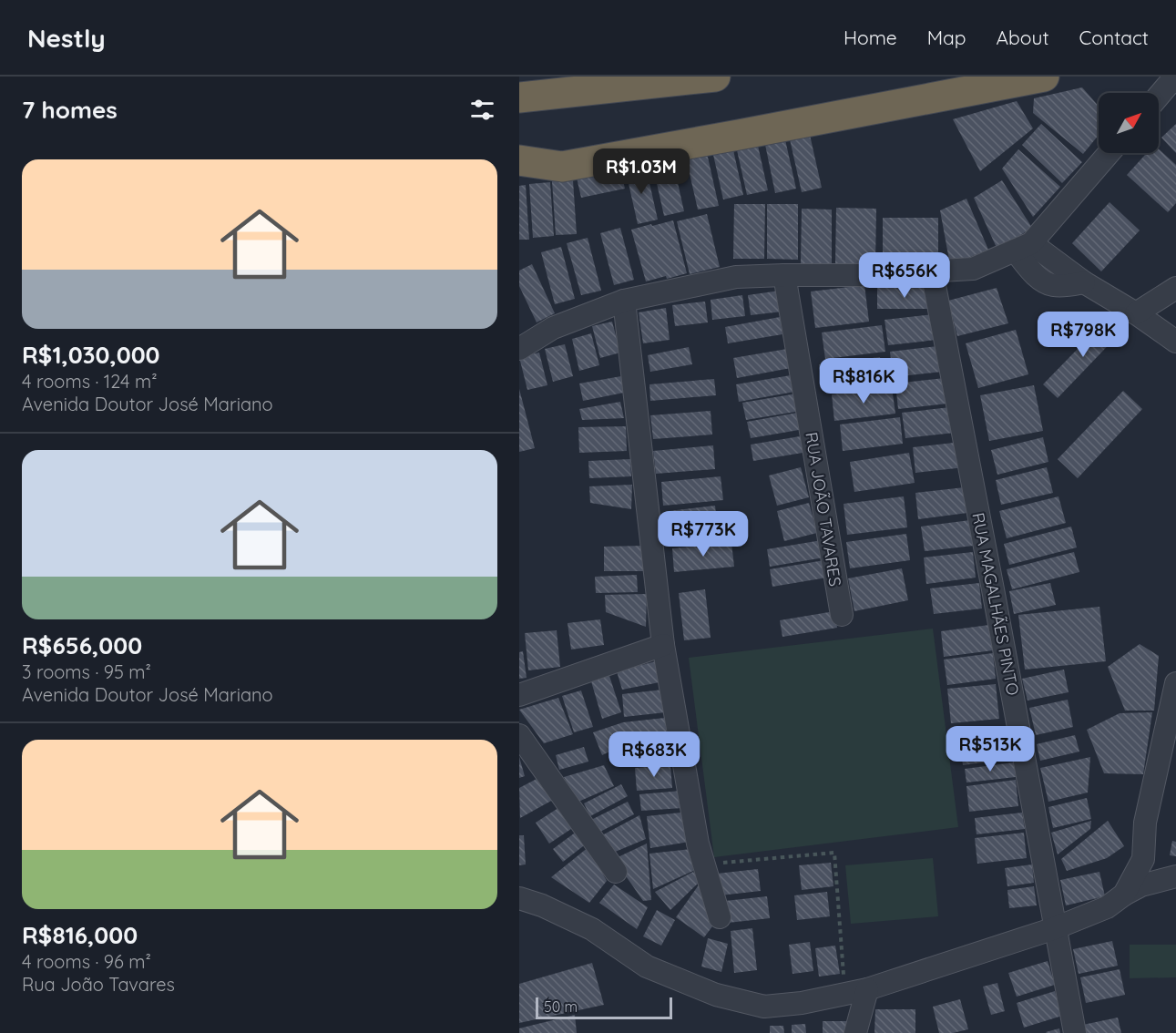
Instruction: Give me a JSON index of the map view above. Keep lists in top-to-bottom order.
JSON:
{
  "streets": {
    "street": ["RUA JOÃO TAVARES", "RUA MAGALHÃES PINTO"]
  },
  "scale_bar": "50 m",
  "north": "top right",
  "page": {
    "header": "Nestly",
    "nav": [
      "Home",
      "Map",
      "About",
      "Contact"
    ],
    "heading": "7 homes",
    "list": [
      {
        "name": "R$1,030,000",
        "note": "4 rooms · 124 m² · Avenida Doutor José Mariano"
      },
      {
        "name": "R$656,000",
        "note": "3 rooms · 95 m² · Avenida Doutor José Mariano"
      },
      {
        "name": "R$816,000",
        "note": "4 rooms · 96 m² · Rua João Tavares"
      }
    ],
    "price": [
      "R$1.03M",
      "R$656K",
      "R$798K",
      "R$816K",
      "R$773K",
      "R$513K",
      "R$683K"
    ],
    "scale": "50 m"
  }
}
